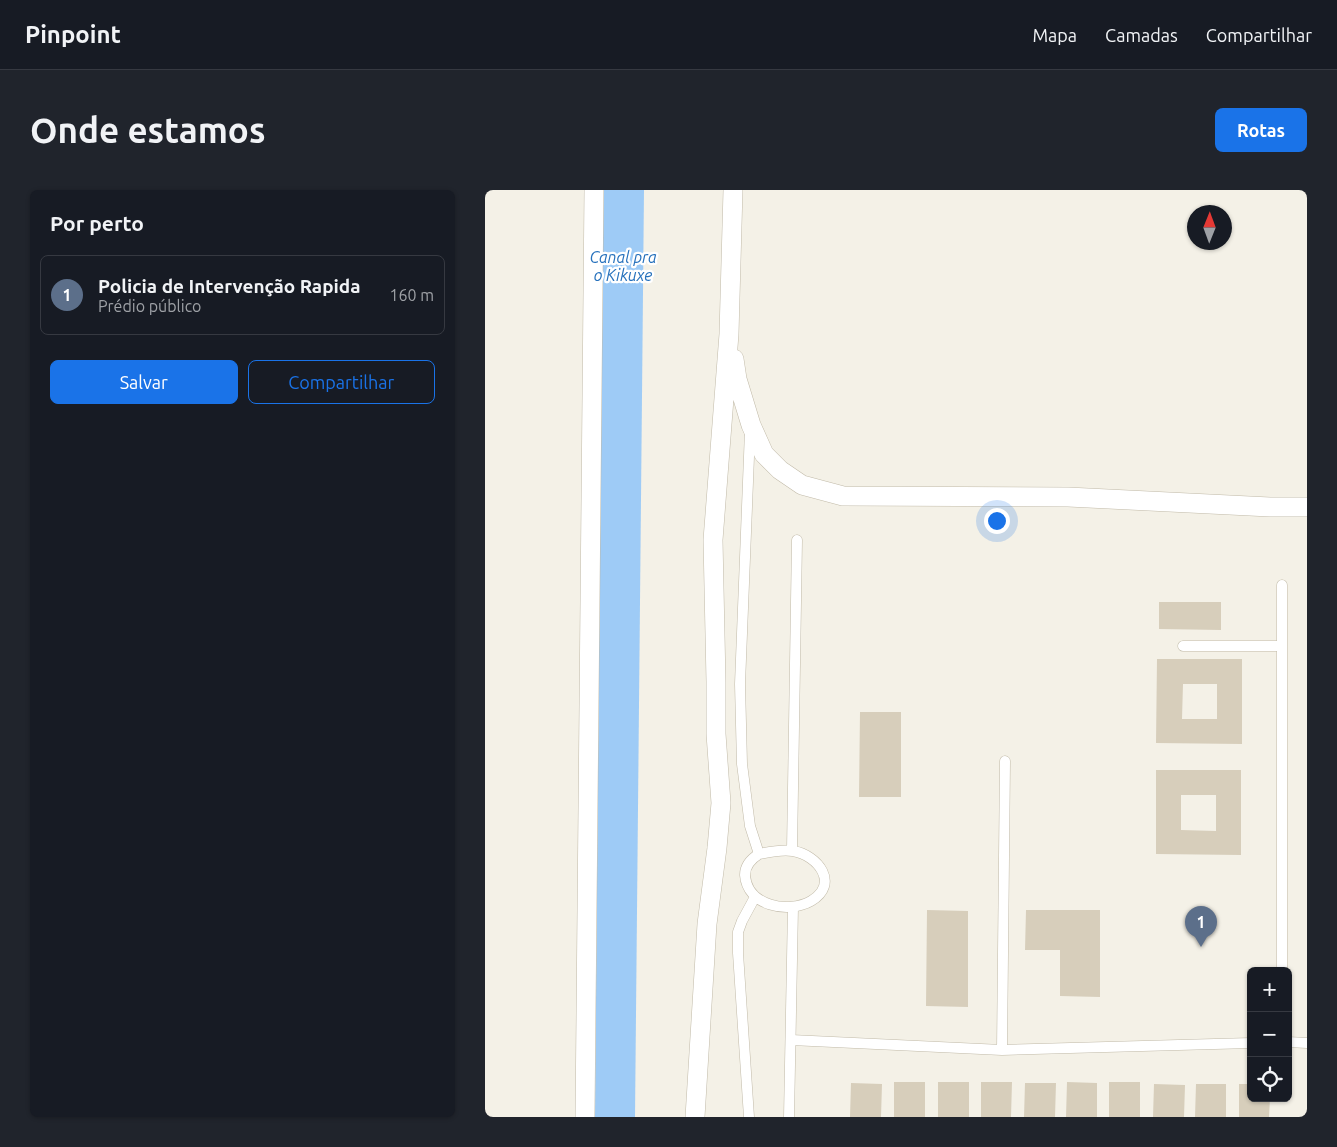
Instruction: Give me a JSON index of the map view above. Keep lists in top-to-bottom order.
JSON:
{
  "water": ["Canal pra o Kikuxe"],
  "north": "top",
  "page": {
    "header": "Pinpoint",
    "nav": ["Mapa", "Camadas", "Compartilhar"],
    "buttons": [
      "Rotas",
      ["Salvar", "Compartilhar"]
    ],
    "title": "Onde estamos",
    "heading": "Por perto",
    "list": [
      {
        "mark": "1",
        "name": "Policia de Intervenção Rapida",
        "note": "Prédio público",
        "value": "160 m"
      }
    ],
    "pins": "1",
    "map_buttons": ["+", "−"]
  }
}
